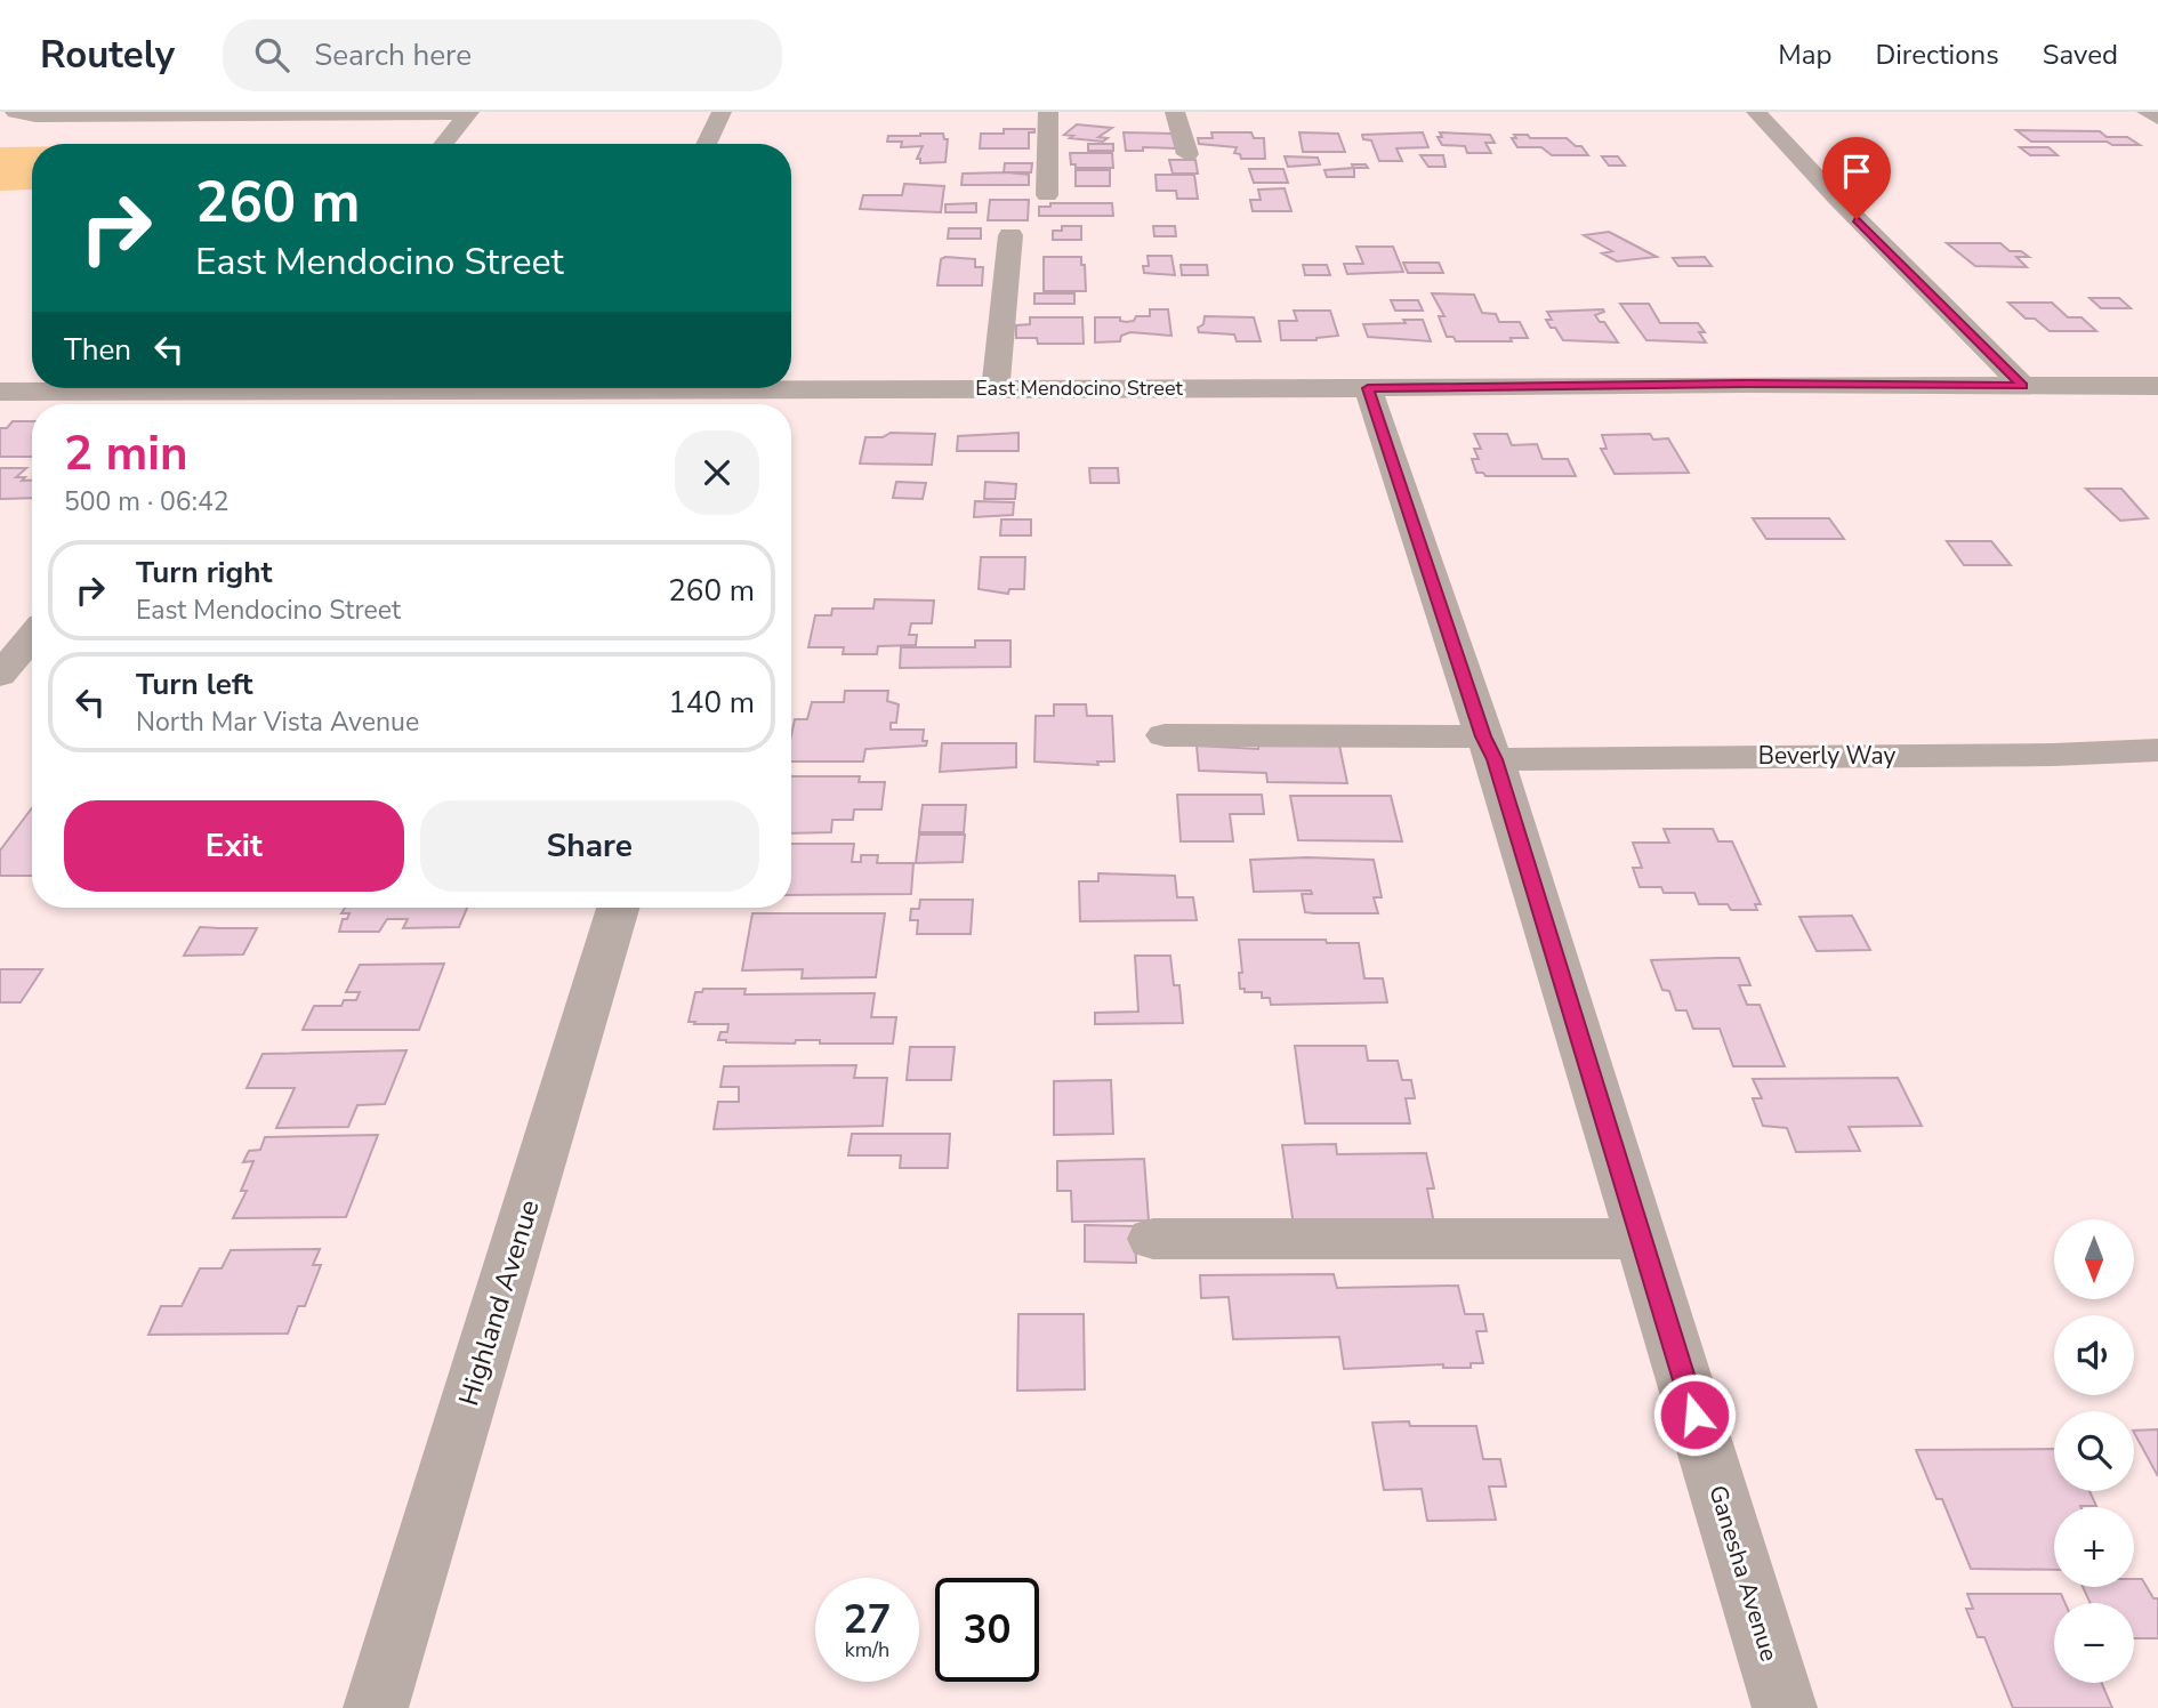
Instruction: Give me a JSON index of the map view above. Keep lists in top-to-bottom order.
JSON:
{
  "streets": {
    "street": [
      "East Mendocino Street",
      "Beverly Way",
      "Highland Avenue",
      "Ganesha Avenue"
    ]
  },
  "crossings": [
    ["East Mendocino Street", "Ganesha Avenue"],
    ["Beverly Way", "Ganesha Avenue"]
  ],
  "north": "bottom",
  "page": {
    "header": "Routely",
    "search": "Search here",
    "nav": ["Map", "Directions", "Saved"],
    "turn": ["260 m", "East Mendocino Street"],
    "then": "Then",
    "heading": ["2 min", "500 m · 06:42"],
    "list": [
      {
        "name": "Turn right",
        "note": "East Mendocino Street",
        "value": "260 m"
      },
      {
        "name": "Turn left",
        "note": "North Mar Vista Avenue",
        "value": "140 m"
      }
    ],
    "buttons": ["Exit", "Share"],
    "map_buttons": ["+", "−"],
    "speed": "27 km/h",
    "limit": "30"
  }
}
